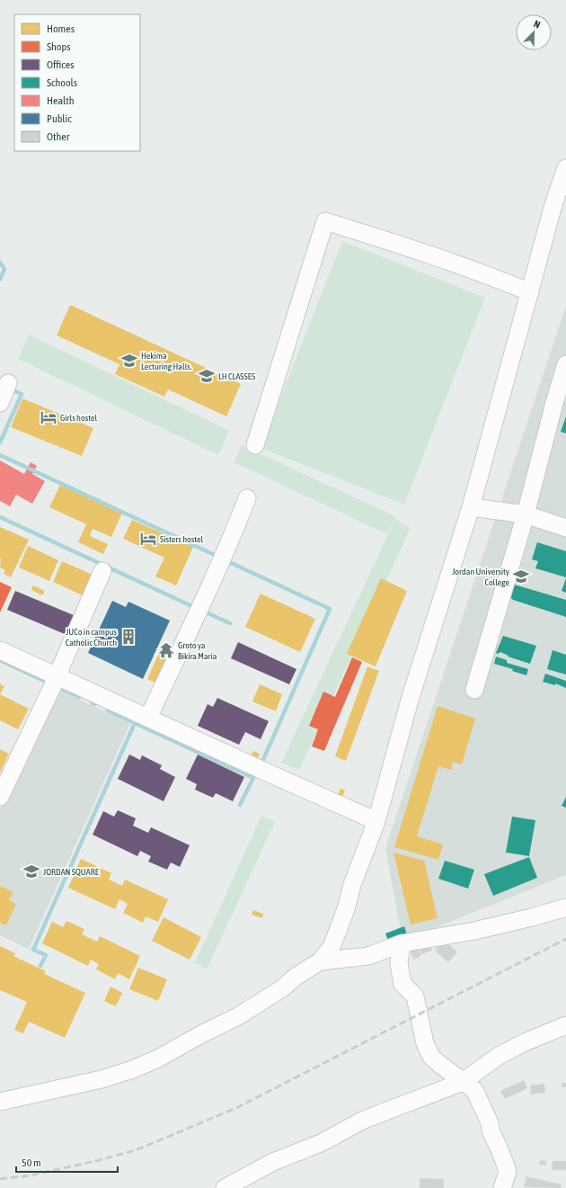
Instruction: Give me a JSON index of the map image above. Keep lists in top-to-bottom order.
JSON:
{
  "places": {
    "school or university": [
      "Hekima Lecturing Halls.",
      "LH CLASSES",
      "Jordan University College",
      "JORDAN SQUARE"
    ],
    "hotel": ["Girls hostel", "Sisters hostel"],
    "building": ["JUCo in campus Catholic Church"],
    "temple": ["Groto ya Bikira Maria"]
  },
  "legend": [
    "Homes",
    "Shops",
    "Offices",
    "Schools",
    "Health",
    "Public",
    "Other"
  ],
  "scale_bar": "50 m",
  "north": "top right"
}
